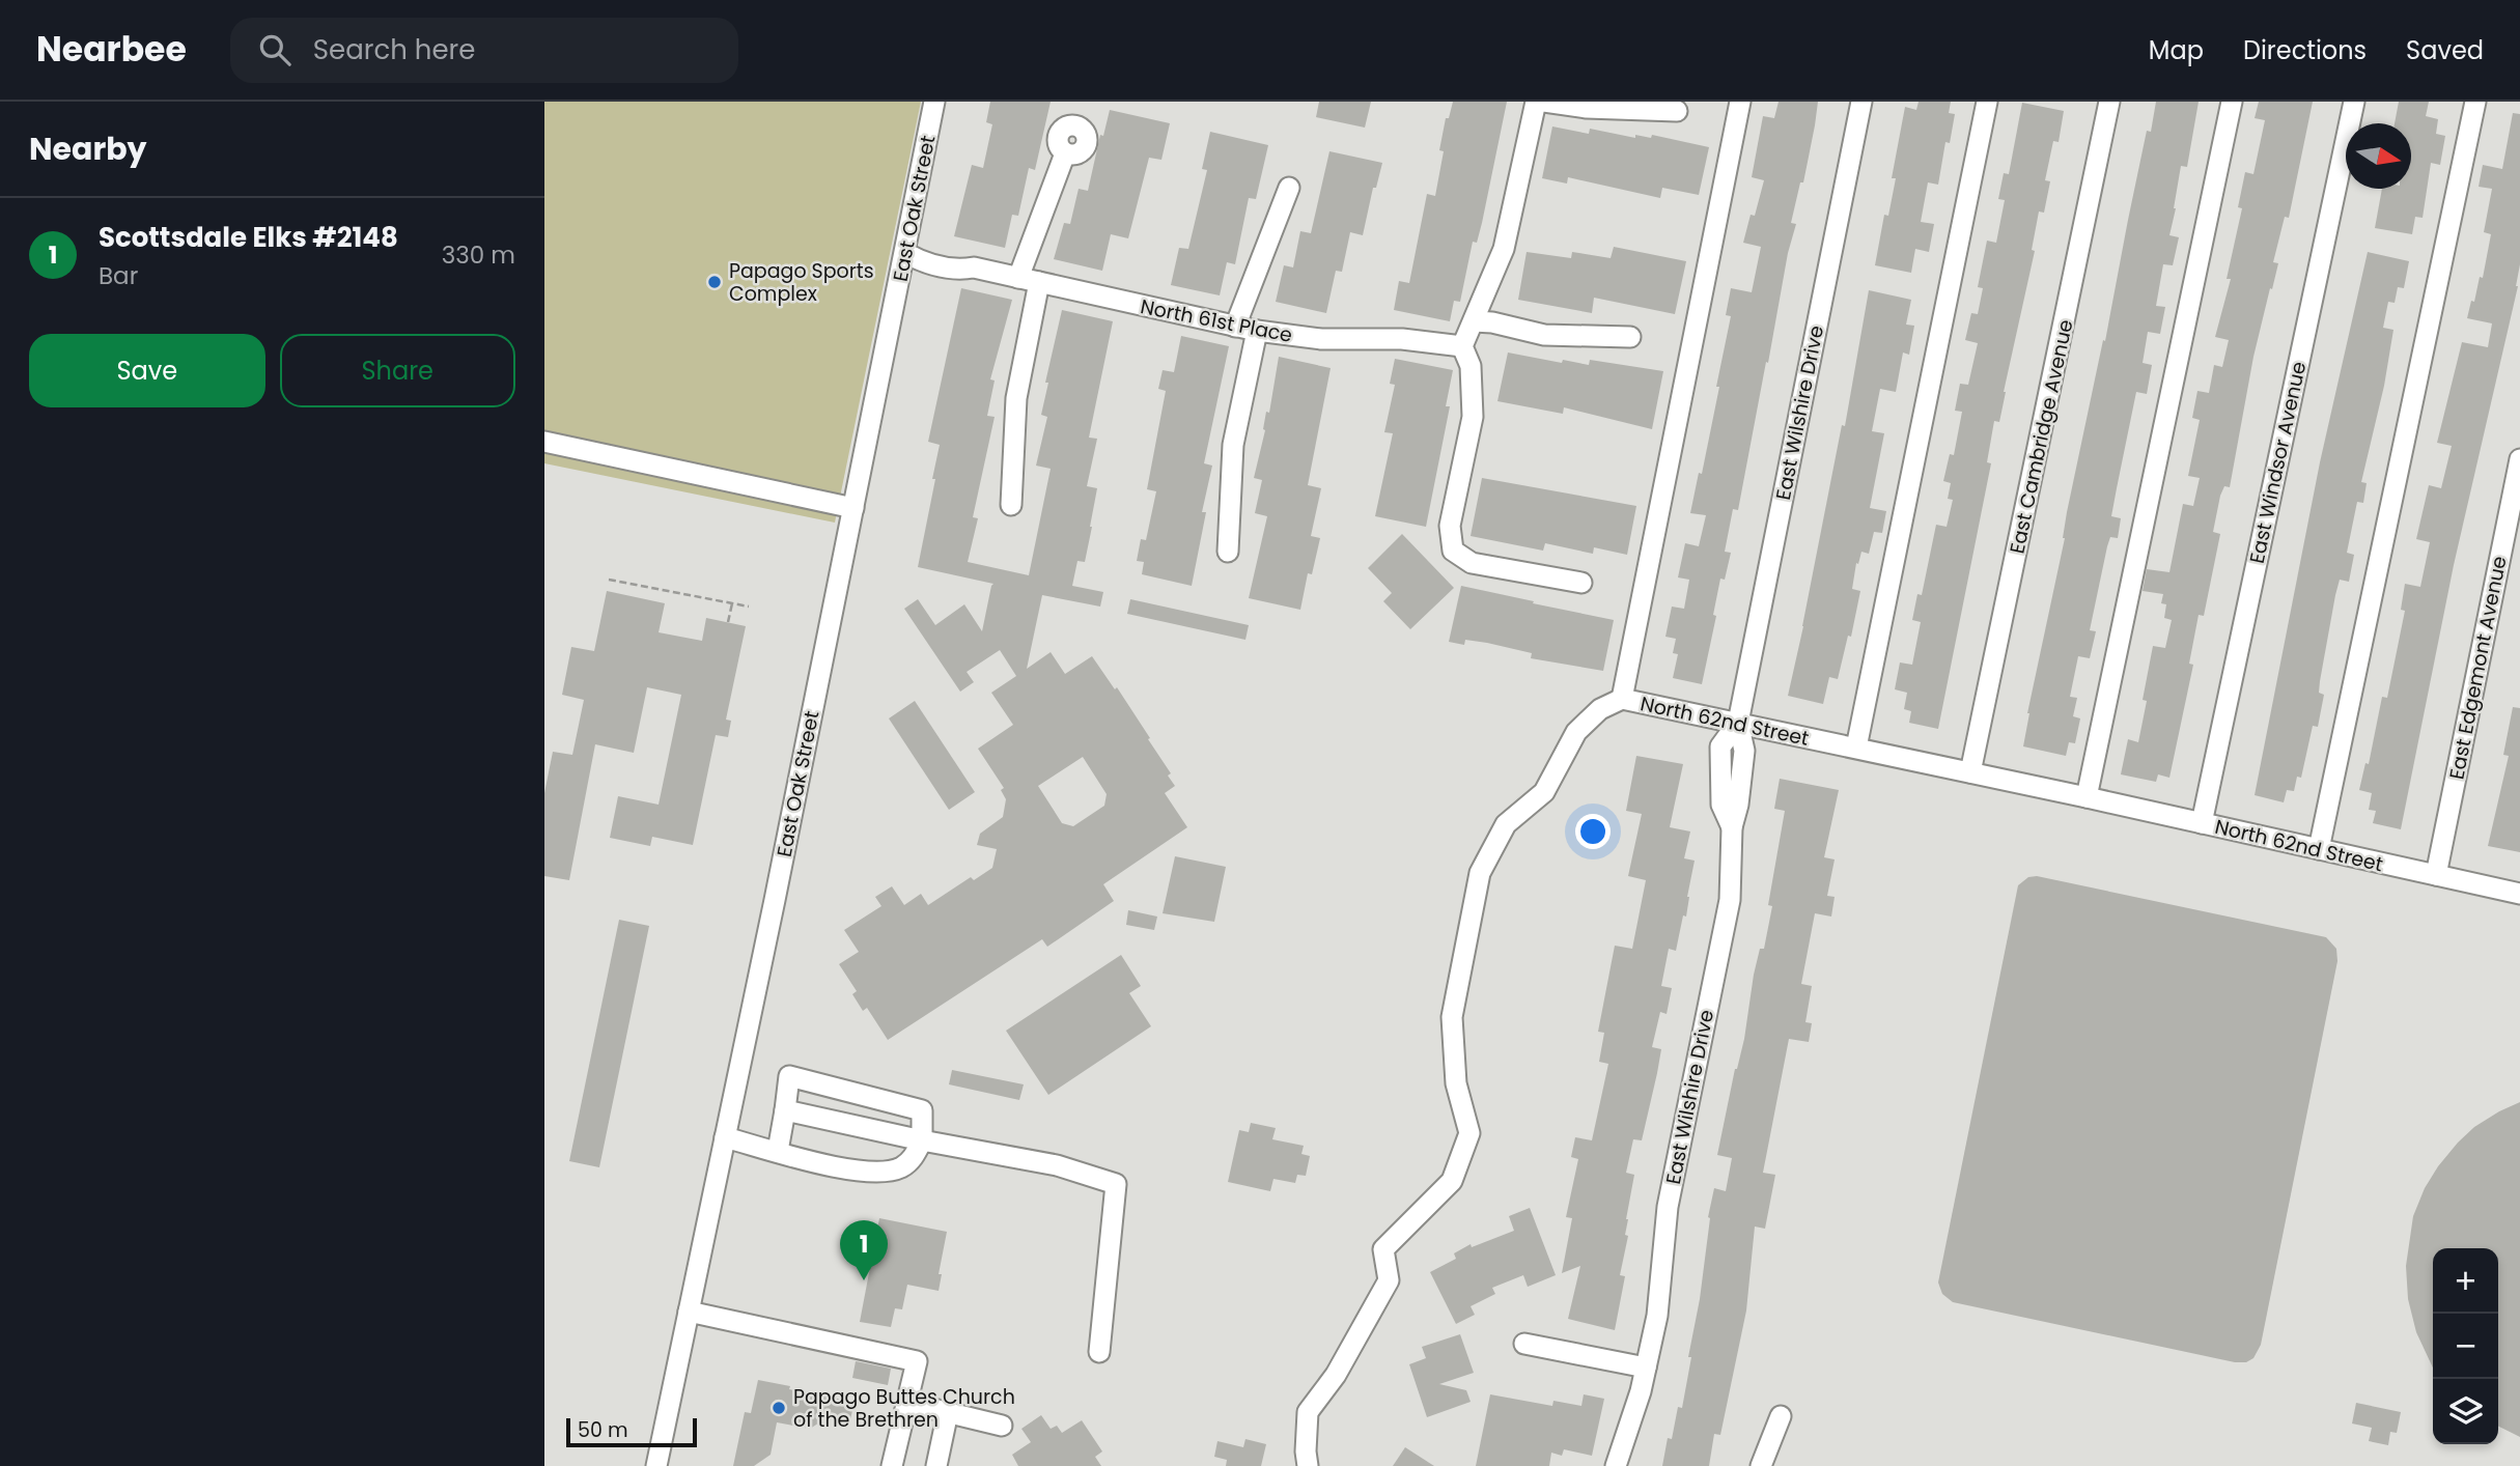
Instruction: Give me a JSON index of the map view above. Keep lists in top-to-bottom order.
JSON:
{
  "streets": {
    "street": [
      "East Oak Street",
      "North 61st Place",
      "East Wilshire Drive",
      "East Cambridge Avenue",
      "East Windsor Avenue",
      "East Edgemont Avenue",
      "North 62nd Street"
    ]
  },
  "crossings": [
    ["East Oak Street", "North 61st Place"],
    ["East Wilshire Drive", "North 62nd Street"],
    ["East Cambridge Avenue", "North 62nd Street"],
    ["East Windsor Avenue", "North 62nd Street"],
    ["East Edgemont Avenue", "North 62nd Street"]
  ],
  "places": ["Papago Sports Complex", "Papago Buttes Church of the Brethren"],
  "scale_bar": "50 m",
  "north": "right",
  "page": {
    "header": "Nearbee",
    "search": "Search here",
    "nav": ["Map", "Directions", "Saved"],
    "heading": "Nearby",
    "list": [
      {
        "mark": "1",
        "name": "Scottsdale Elks #2148",
        "note": "Bar",
        "value": "330 m"
      }
    ],
    "buttons": ["Save", "Share"],
    "pins": "1",
    "map_buttons": ["+", "−"],
    "scale": "50 m"
  }
}
